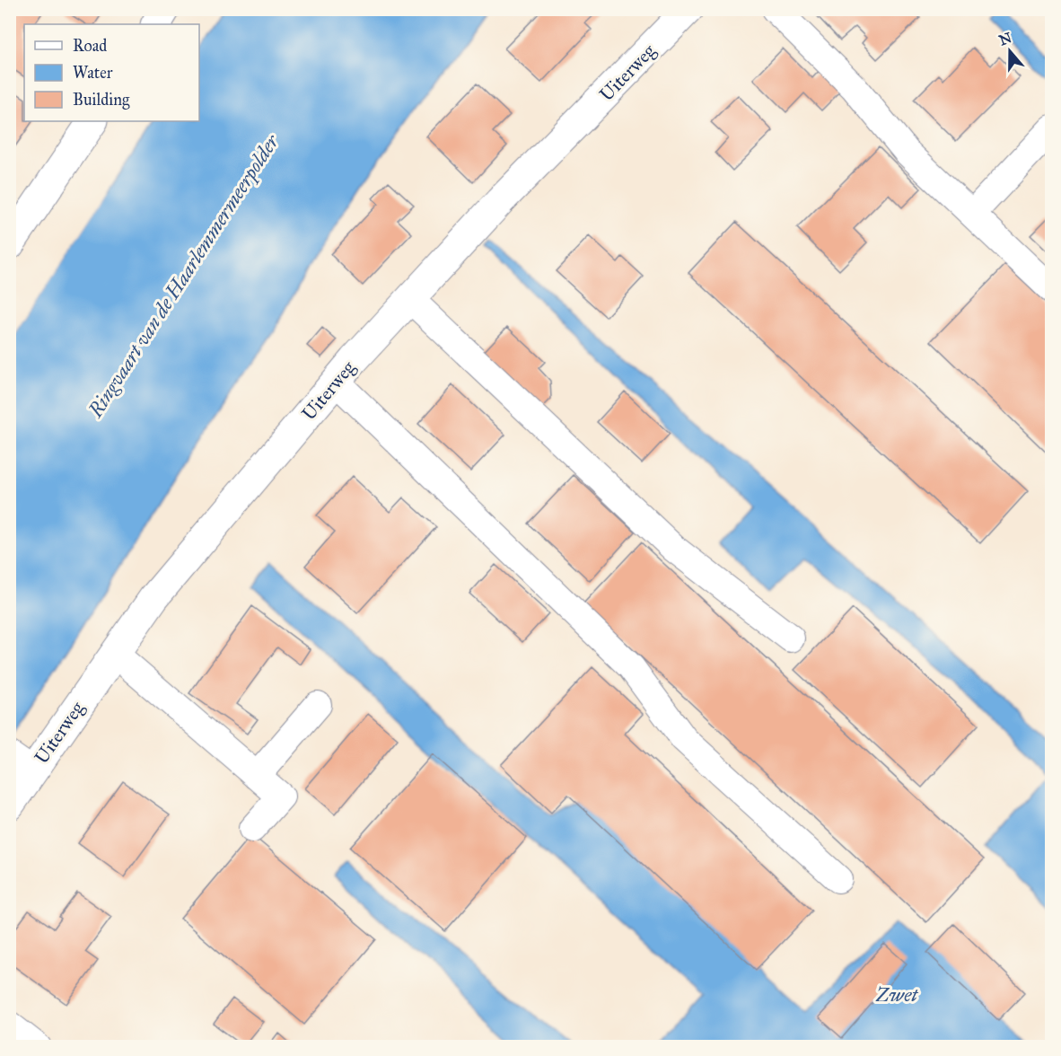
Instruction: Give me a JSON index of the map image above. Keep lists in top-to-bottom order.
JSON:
{
  "streets": {
    "street": ["Uiterweg"]
  },
  "water": ["Ringvaart van de Haarlemmermeerpolder", "Zwet"],
  "legend": ["Road", "Water", "Building"],
  "north": "top"
}
